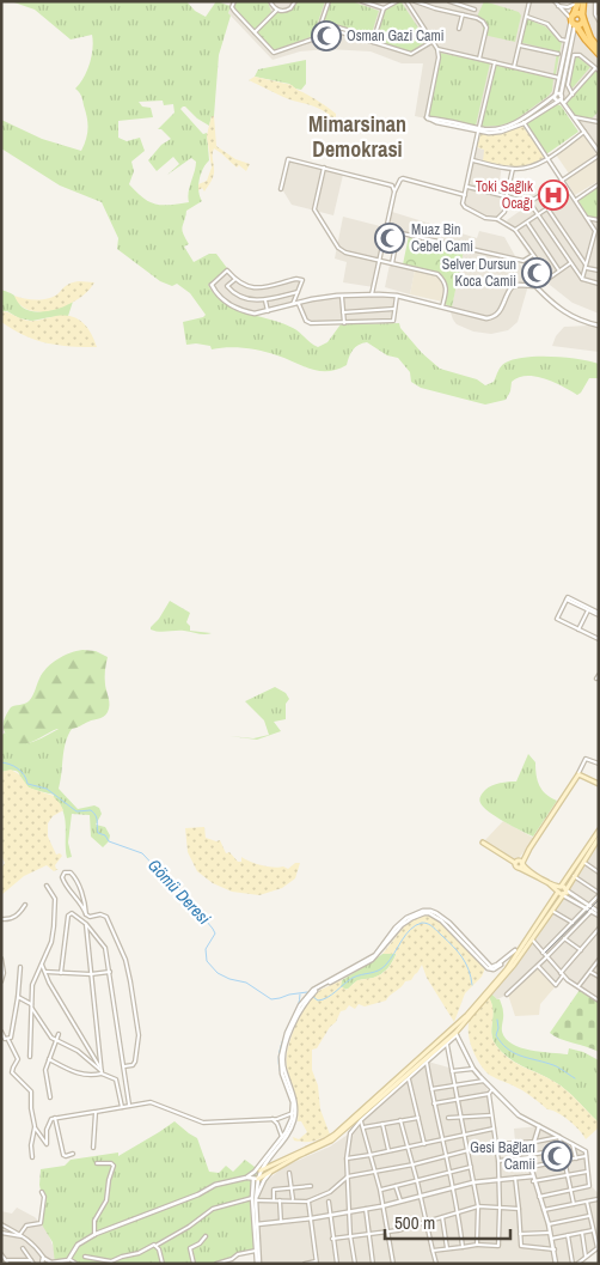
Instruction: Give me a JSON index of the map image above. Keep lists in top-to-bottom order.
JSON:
{
  "districts": ["Mimarsinan Demokrasi"],
  "water": ["Gömü Deresi"],
  "places": {
    "mosque": [
      "Osman Gazi Cami",
      "Muaz Bin Cebel Cami",
      "Selver Dursun Koca Camii",
      "Gesi Bağları Camii"
    ],
    "hospital": ["Toki Sağlık Ocağı"]
  },
  "scale_bar": "500 m"
}
